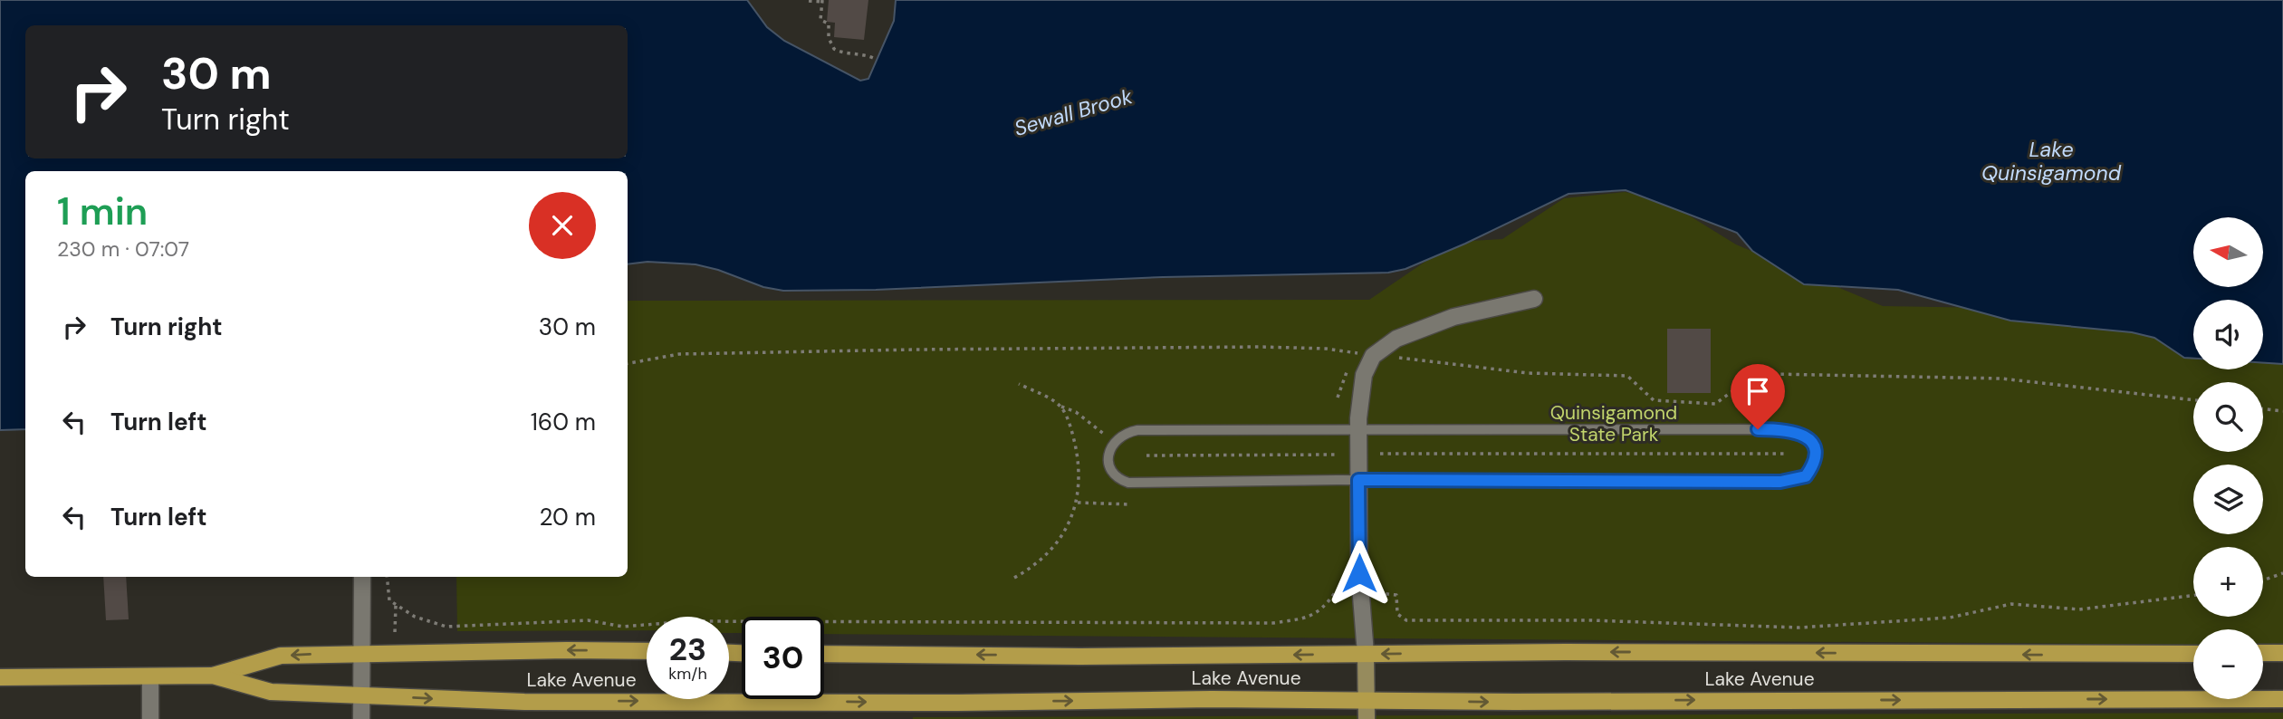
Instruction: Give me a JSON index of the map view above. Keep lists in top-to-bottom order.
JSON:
{
  "streets": {
    "main road": ["Lake Avenue"]
  },
  "water": ["Sewall Brook", "Lake Quinsigamond"],
  "parks": ["Quinsigamond State Park"],
  "north": "left",
  "page": {
    "turn": ["30 m", "Turn right"],
    "heading": ["1 min", "230 m · 07:07"],
    "map_buttons": ["+", "−"],
    "list": [
      {
        "name": "Turn right",
        "value": "30 m"
      },
      {
        "name": "Turn left",
        "value": "160 m"
      },
      {
        "name": "Turn left",
        "value": "20 m"
      }
    ],
    "speed": "23 km/h",
    "limit": "30"
  }
}
